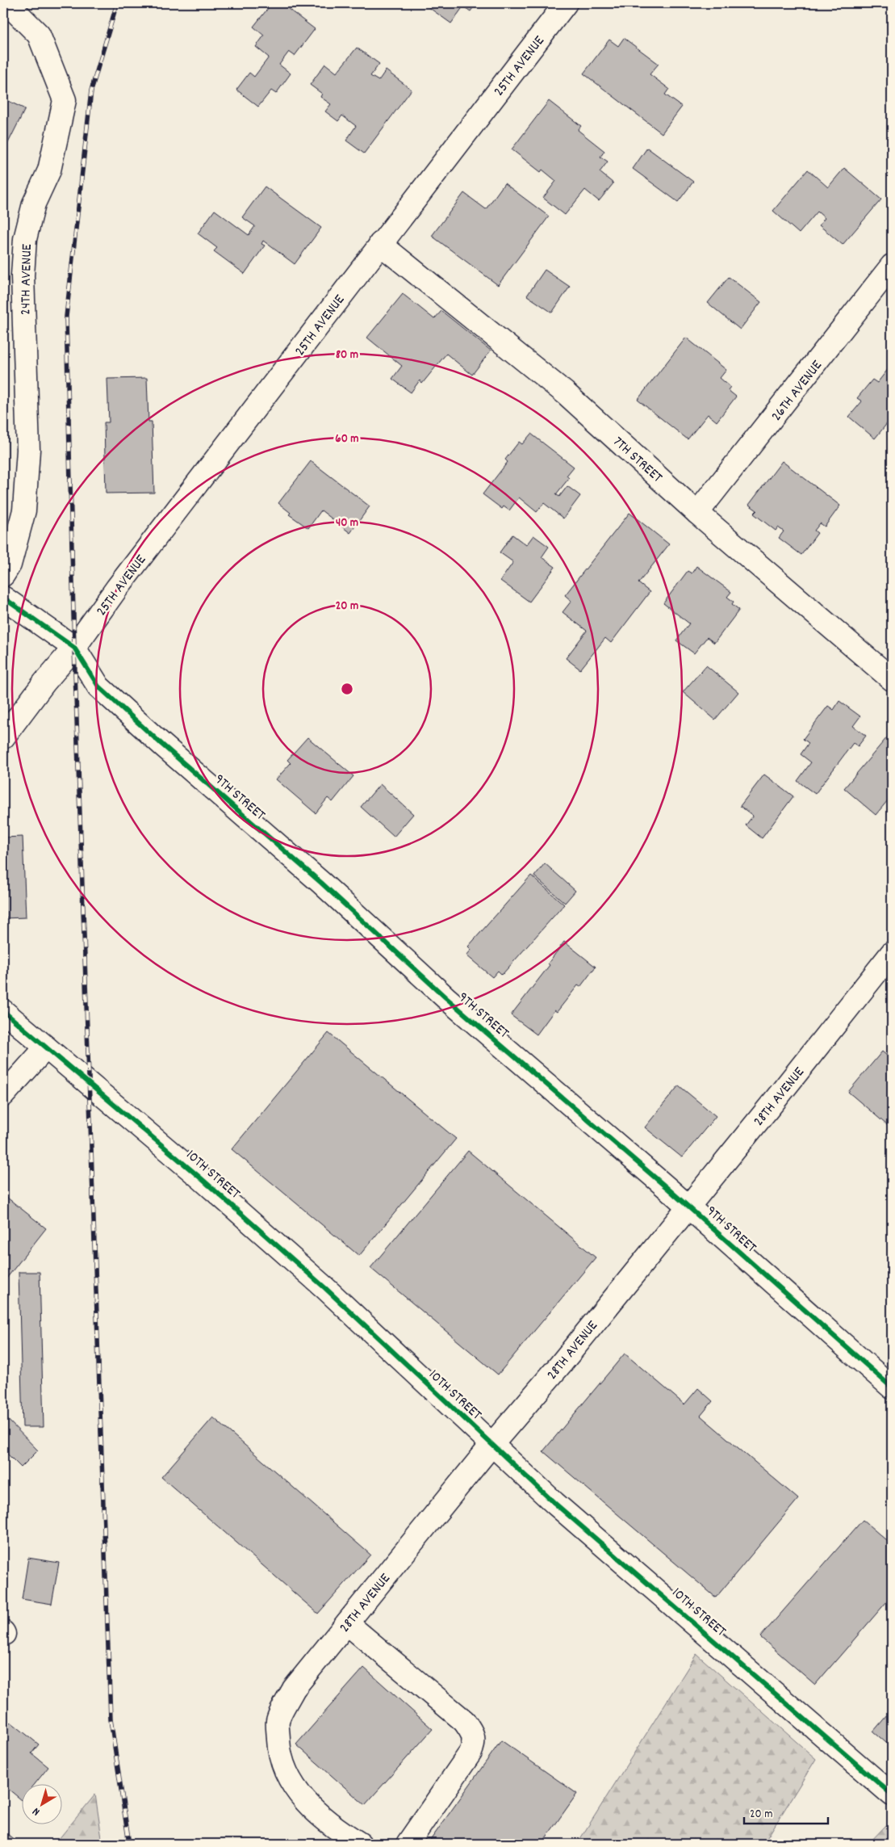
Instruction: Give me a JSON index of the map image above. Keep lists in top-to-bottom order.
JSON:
{
  "streets": {
    "street": [
      "25TH AVENUE",
      "24TH AVENUE",
      "26TH AVENUE",
      "7TH STREET",
      "9TH STREET",
      "28TH AVENUE",
      "10TH STREET"
    ]
  },
  "crossings": [
    ["25TH AVENUE", "7TH STREET"],
    ["25TH AVENUE", "9TH STREET"],
    ["26TH AVENUE", "7TH STREET"],
    ["9TH STREET", "28TH AVENUE"],
    ["28TH AVENUE", "10TH STREET"]
  ],
  "scale_bar": "20 m",
  "north": "bottom left",
  "rings": [
    "80 m",
    "60 m",
    "40 m",
    "20 m"
  ]
}
